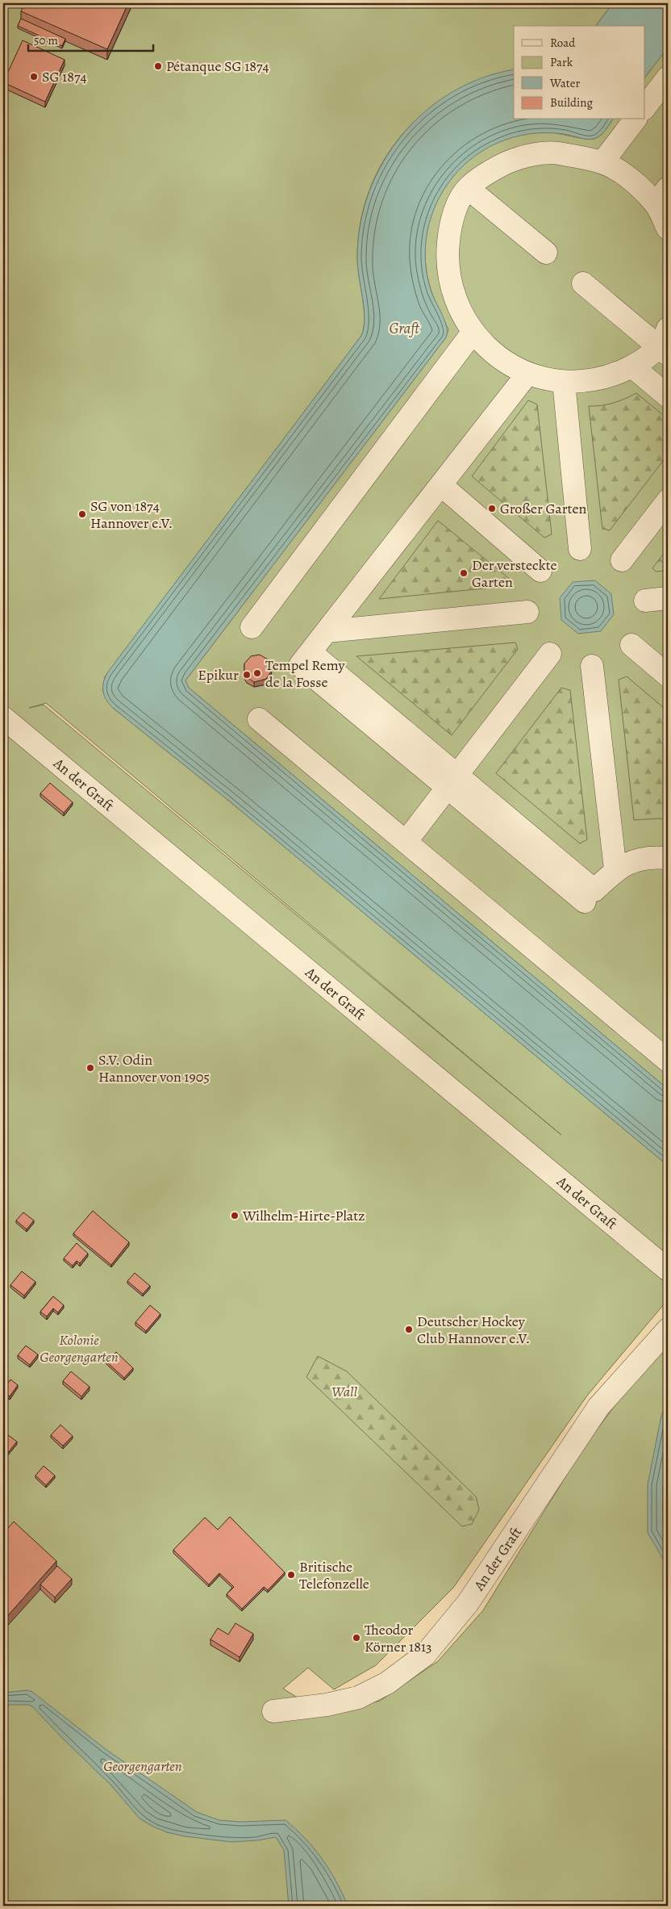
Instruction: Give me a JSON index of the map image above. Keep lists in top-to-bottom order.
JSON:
{
  "streets": {
    "street": ["An der Graft"]
  },
  "water": ["Graft"],
  "parks": ["Kolonie Georgengarten", "Wall", "Georgengarten"],
  "places": [
    "Pétanque SG 1874",
    "SG 1874",
    "Großer Garten",
    "SG von 1874 Hannover e.V.",
    "Der versteckte Garten",
    "Tempel Remy de la Fosse",
    "Epikur",
    "S.V. Odin Hannover von 1905",
    "Wilhelm-Hirte-Platz",
    "Deutscher Hockey Club Hannover e.V.",
    "Britische Telefonzelle",
    "Theodor Körner 1813"
  ],
  "legend": [
    "Road",
    "Park",
    "Water",
    "Building"
  ],
  "scale_bar": "50 m"
}
